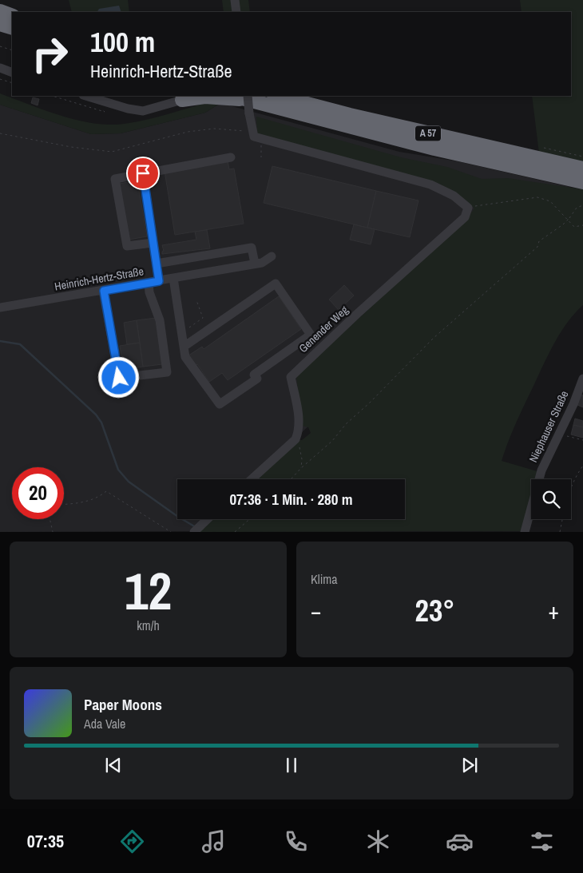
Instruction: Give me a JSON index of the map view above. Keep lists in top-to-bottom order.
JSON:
{
  "streets": {
    "highway": ["A 57"],
    "street": ["Heinrich-Hertz-Straße", "Genender Weg", "Niephauser Straße"]
  },
  "page": {
    "turn": ["100 m", "Heinrich-Hertz-Straße"],
    "limit": "20",
    "trip": "07:36 · 1 Min. · 280 m",
    "tile": [
      ["12", "km/h"],
      "Klima"
    ],
    "heat": ["−", "23°", "+"],
    "song": ["Paper Moons", "Ada Vale"],
    "tabs": "07:35"
  }
}
